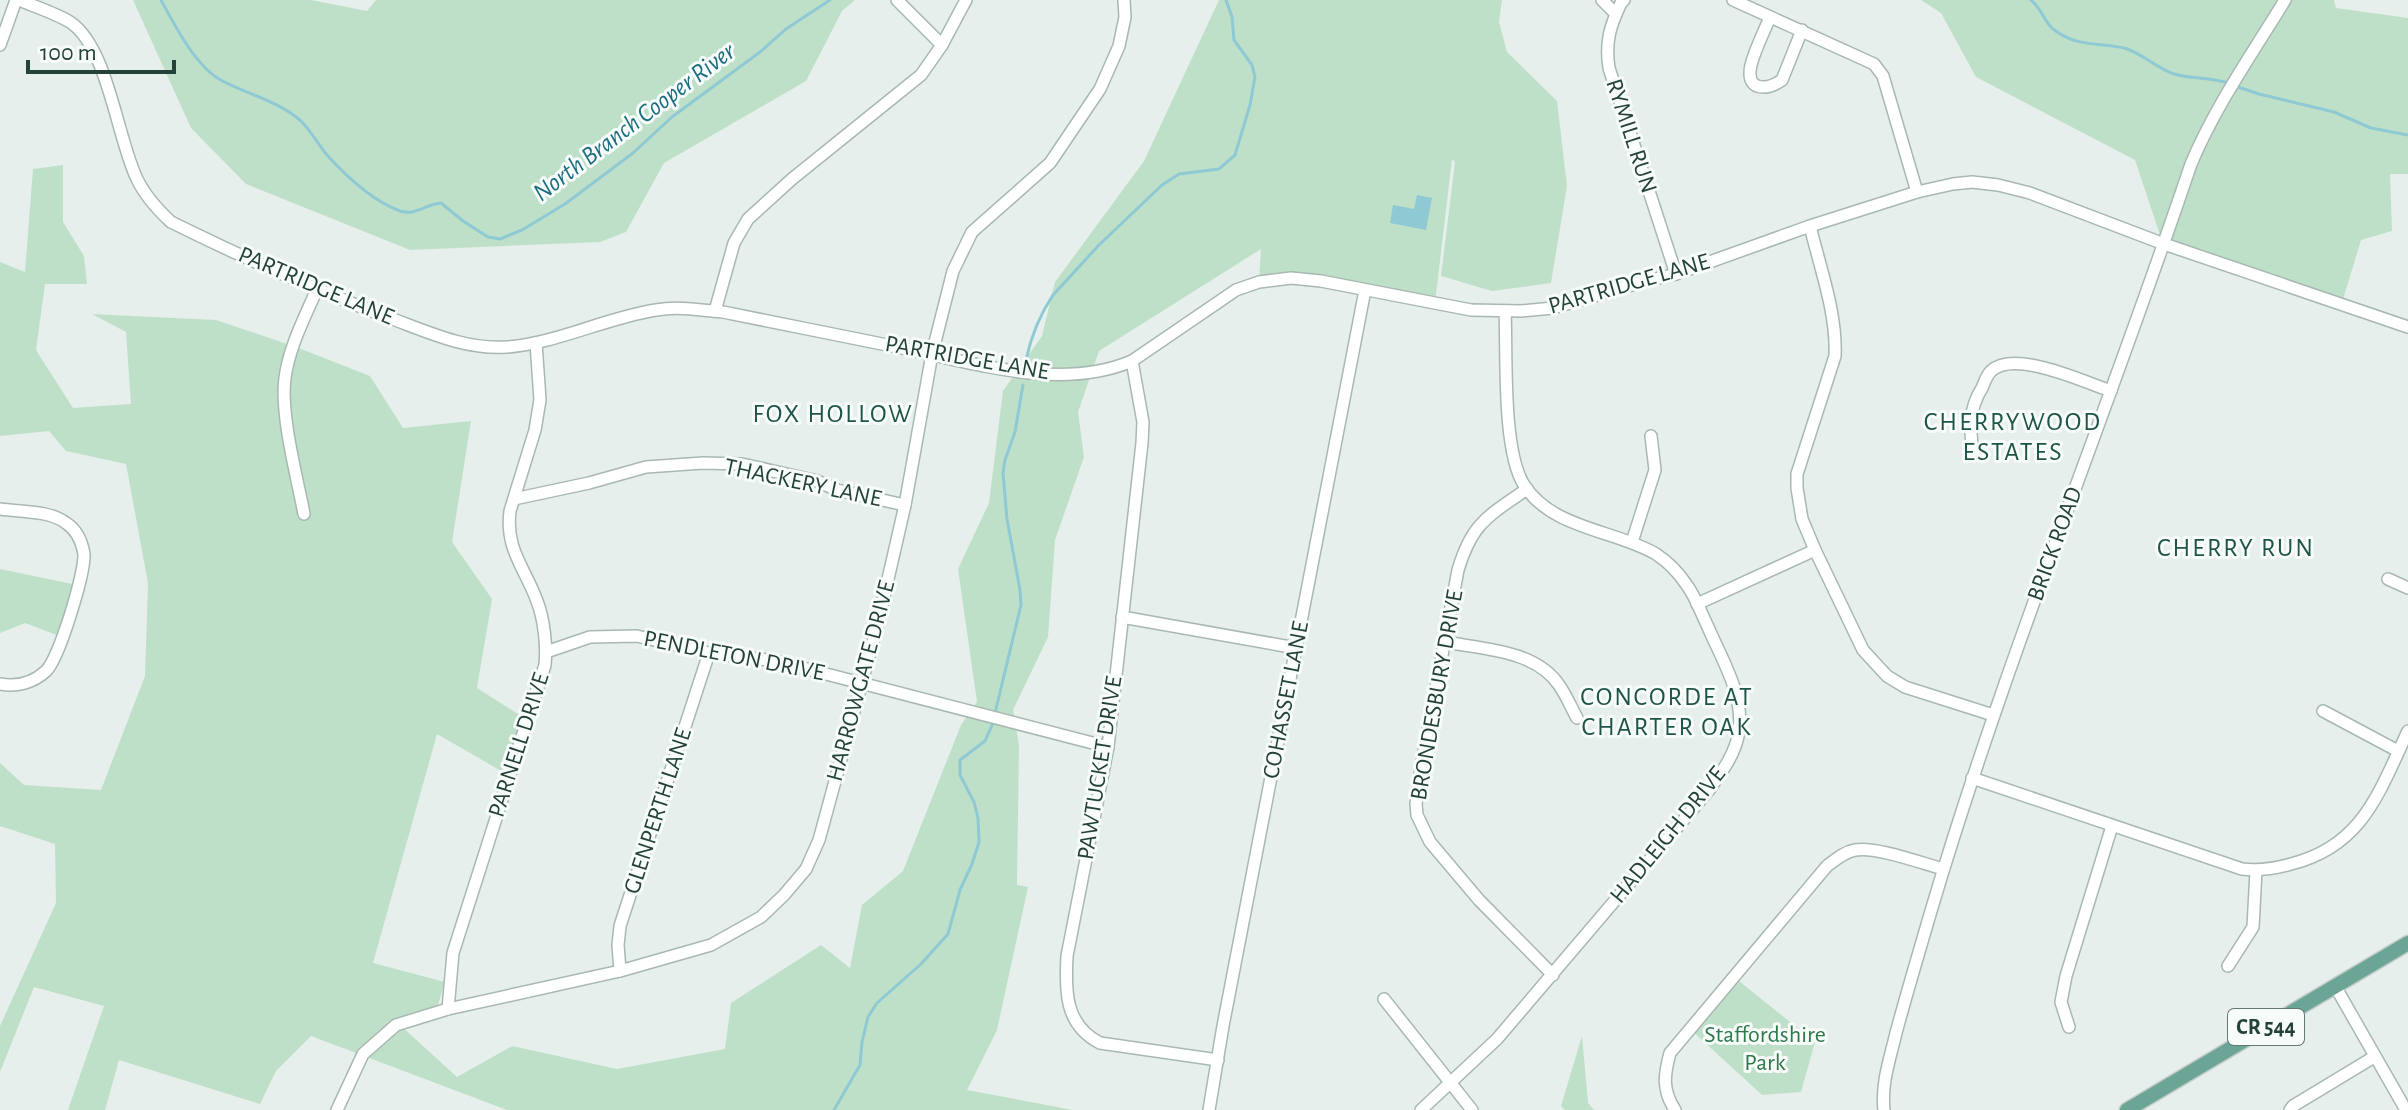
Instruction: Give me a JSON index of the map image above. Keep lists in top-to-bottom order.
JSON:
{
  "streets": {
    "main road": ["CR 544"],
    "street": [
      "RYMILL RUN",
      "PARTRIDGE LANE",
      "THACKERY LANE",
      "BRICK ROAD",
      "PENDLETON DRIVE",
      "HARROWGATE DRIVE",
      "BRONDESBURY DRIVE",
      "COHASSET LANE",
      "PARNELL DRIVE",
      "PAWTUCKET DRIVE",
      "GLENPERTH LANE",
      "HADLEIGH DRIVE"
    ]
  },
  "crossings": [
    ["RYMILL RUN", "PARTRIDGE LANE"],
    ["PARTRIDGE LANE", "BRICK ROAD"],
    ["PARTRIDGE LANE", "HARROWGATE DRIVE"],
    ["PARTRIDGE LANE", "COHASSET LANE"],
    ["PARTRIDGE LANE", "PARNELL DRIVE"],
    ["PARTRIDGE LANE", "PAWTUCKET DRIVE"],
    ["PARTRIDGE LANE", "HADLEIGH DRIVE"],
    ["THACKERY LANE", "HARROWGATE DRIVE"],
    ["THACKERY LANE", "PARNELL DRIVE"],
    ["PENDLETON DRIVE", "HARROWGATE DRIVE"],
    ["PENDLETON DRIVE", "PARNELL DRIVE"],
    ["PENDLETON DRIVE", "PAWTUCKET DRIVE"],
    ["PENDLETON DRIVE", "GLENPERTH LANE"],
    ["HARROWGATE DRIVE", "PARNELL DRIVE"],
    ["HARROWGATE DRIVE", "GLENPERTH LANE"],
    ["BRONDESBURY DRIVE", "HADLEIGH DRIVE"],
    ["COHASSET LANE", "PAWTUCKET DRIVE"]
  ],
  "districts": [
    "FOX HOLLOW",
    "CHERRYWOOD ESTATES",
    "CHERRY RUN",
    "CONCORDE AT CHARTER OAK"
  ],
  "water": ["North Branch Cooper River"],
  "parks": ["Staffordshire Park"],
  "scale_bar": "100 m"
}
